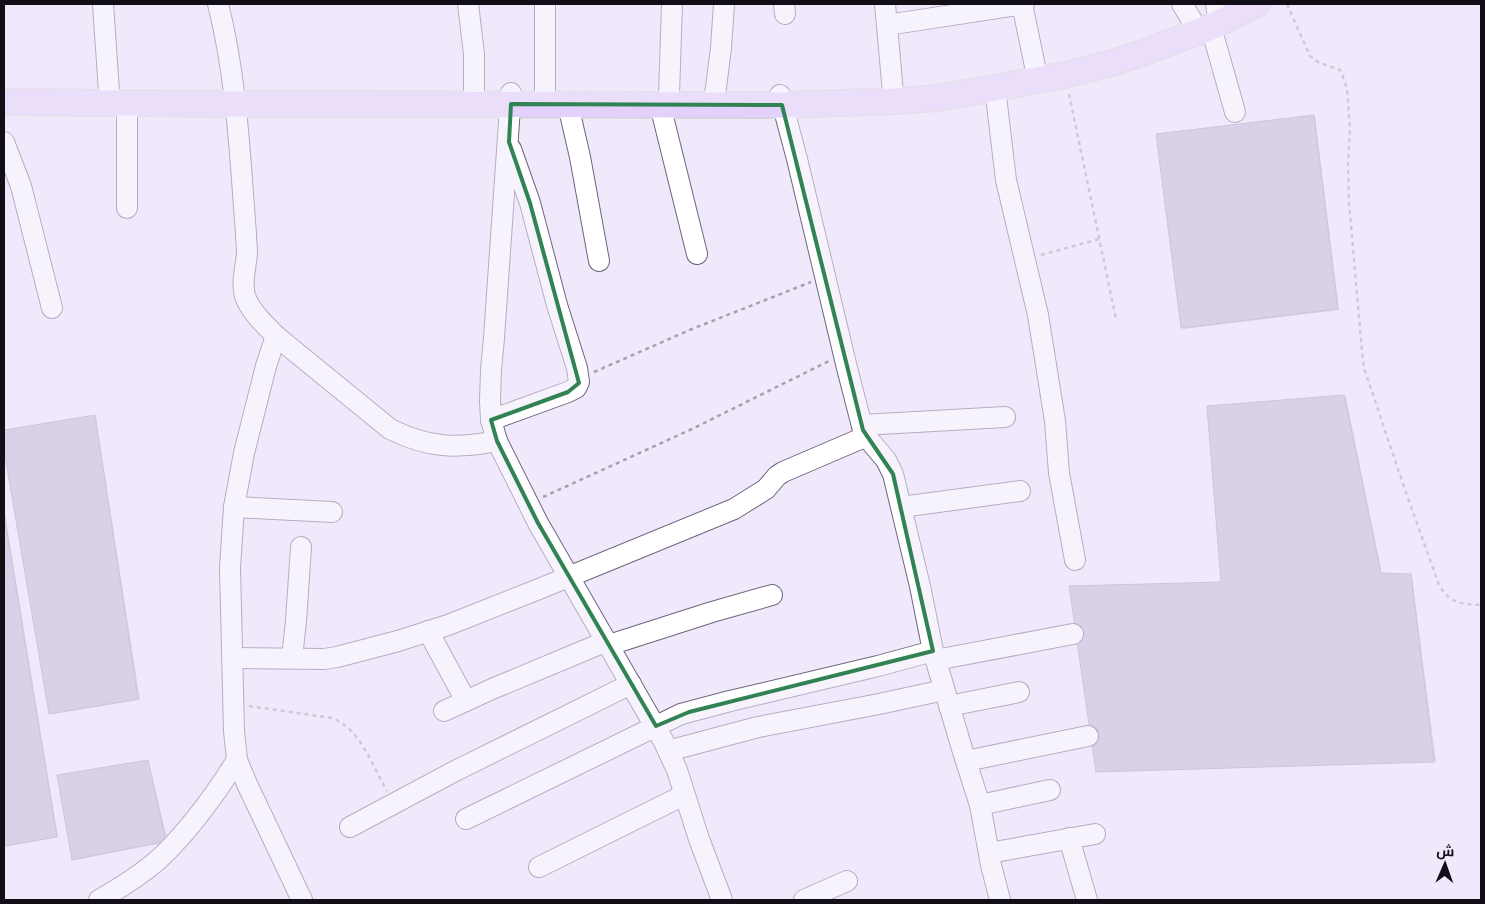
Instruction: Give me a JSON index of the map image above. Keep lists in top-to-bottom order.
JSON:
{
  "north": "top"
}
